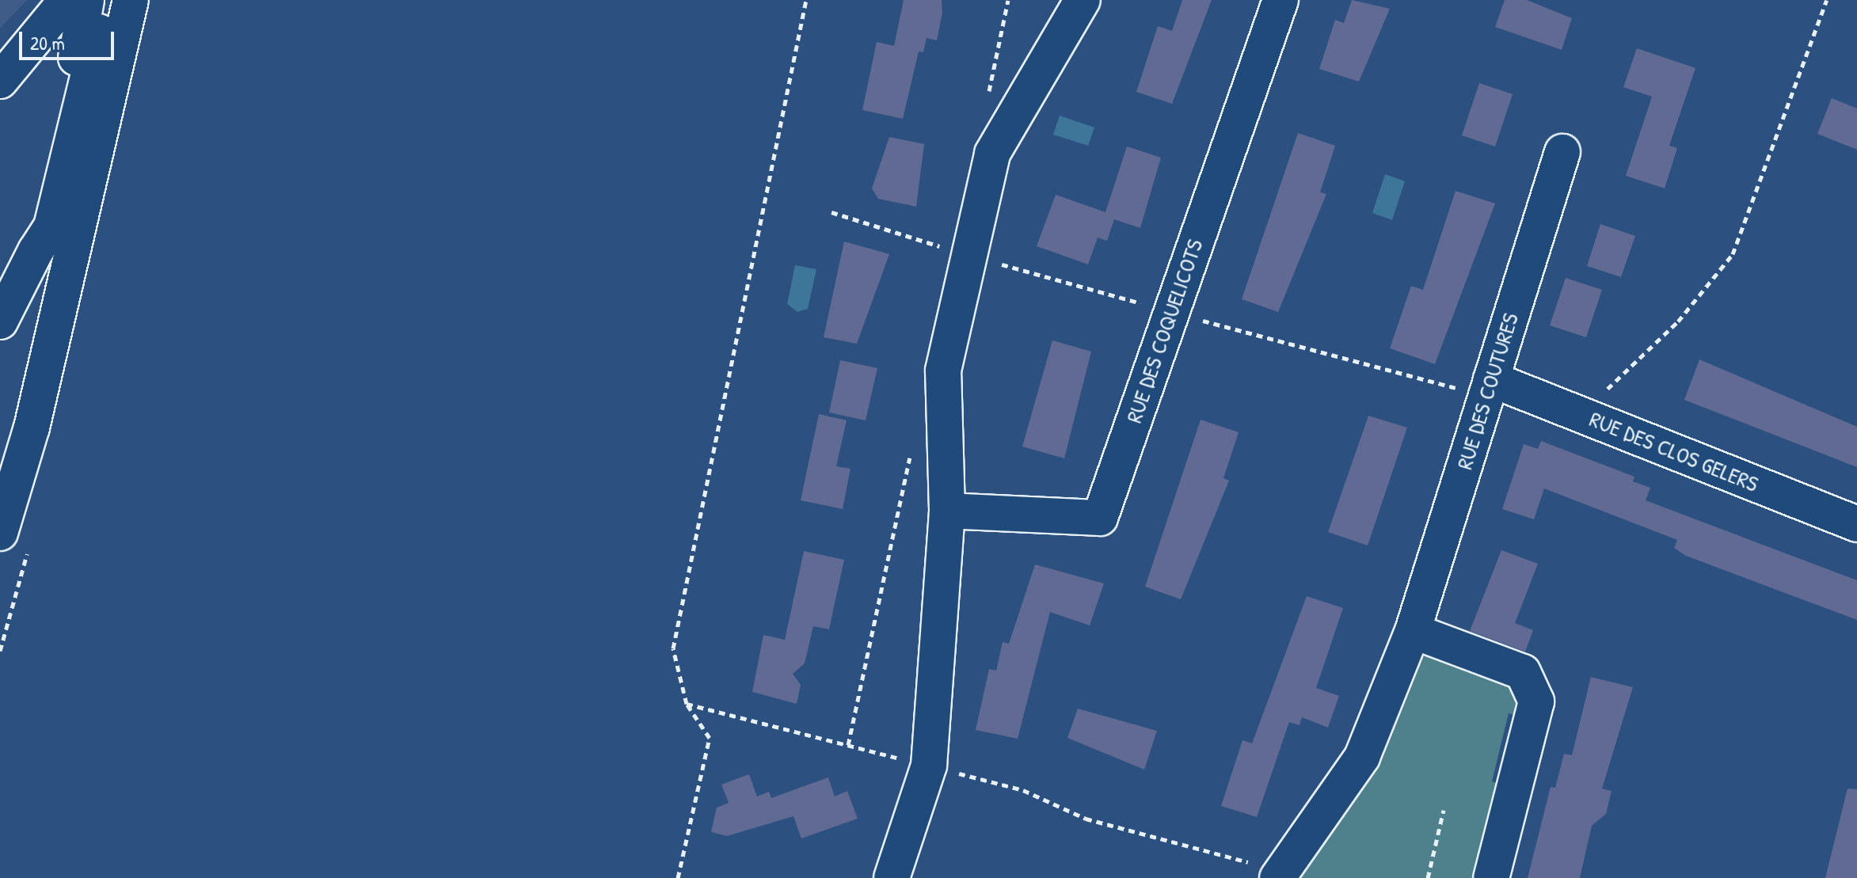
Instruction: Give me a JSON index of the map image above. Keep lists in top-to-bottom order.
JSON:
{
  "streets": {
    "street": ["RUE DES COQUELICOTS", "RUE DES COUTURES", "RUE DES CLOS GELERS"]
  },
  "crossings": [
    ["RUE DES COUTURES", "RUE DES CLOS GELERS"]
  ],
  "scale_bar": "20 m"
}
